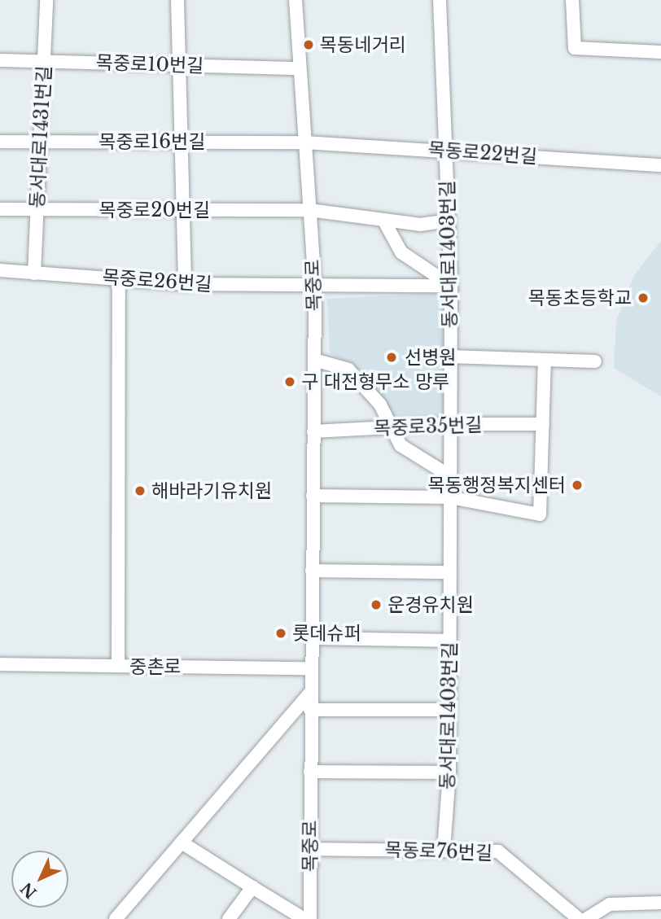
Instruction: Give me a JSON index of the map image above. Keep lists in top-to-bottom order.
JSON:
{
  "streets": {
    "street": [
      "목중로10번길",
      "동서대로1431번길",
      "목중로16번길",
      "목동로22번길",
      "목중로20번길",
      "동서대로1403번길",
      "목중로26번길",
      "목중로",
      "목중로35번길",
      "중촌로",
      "목동로76번길"
    ]
  },
  "crossings": [
    ["목중로10번길", "동서대로1431번길"],
    ["목중로10번길", "목중로"],
    ["동서대로1431번길", "목중로16번길"],
    ["동서대로1431번길", "목중로20번길"],
    ["동서대로1431번길", "목중로26번길"],
    ["목중로16번길", "목동로22번길"],
    ["목중로16번길", "목중로"],
    ["목동로22번길", "동서대로1403번길"],
    ["목동로22번길", "목중로"],
    ["목중로20번길", "동서대로1403번길"],
    ["목중로20번길", "목중로"],
    ["동서대로1403번길", "목중로26번길"],
    ["동서대로1403번길", "목중로35번길"],
    ["동서대로1403번길", "목동로76번길"],
    ["목중로26번길", "목중로"],
    ["목중로", "목중로35번길"],
    ["목중로", "중촌로"],
    ["목중로", "목동로76번길"]
  ],
  "places": [
    "목동네거리",
    "목동초등학교",
    "선병원",
    "구 대전형무소 망루",
    "목동행정복지센터",
    "해바라기유치원",
    "운경유치원",
    "롯데슈퍼"
  ],
  "north": "bottom left"
}
